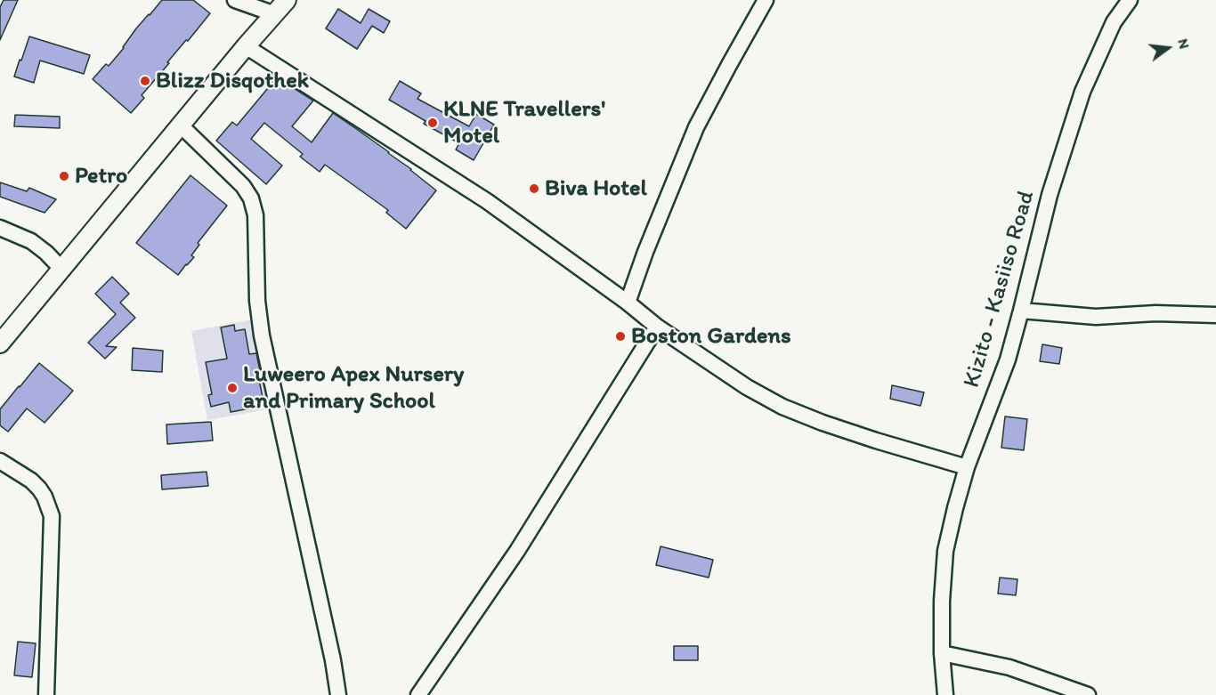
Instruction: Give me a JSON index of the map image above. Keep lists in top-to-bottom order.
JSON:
{
  "streets": {
    "street": ["Kizito - Kasiiso Road"]
  },
  "places": [
    "Blizz Disqothek",
    "KLNE Travellers' Motel",
    "Petro",
    "Biva Hotel",
    "Boston Gardens",
    "Luweero Apex Nursery and Primary School"
  ],
  "north": "right"
}
